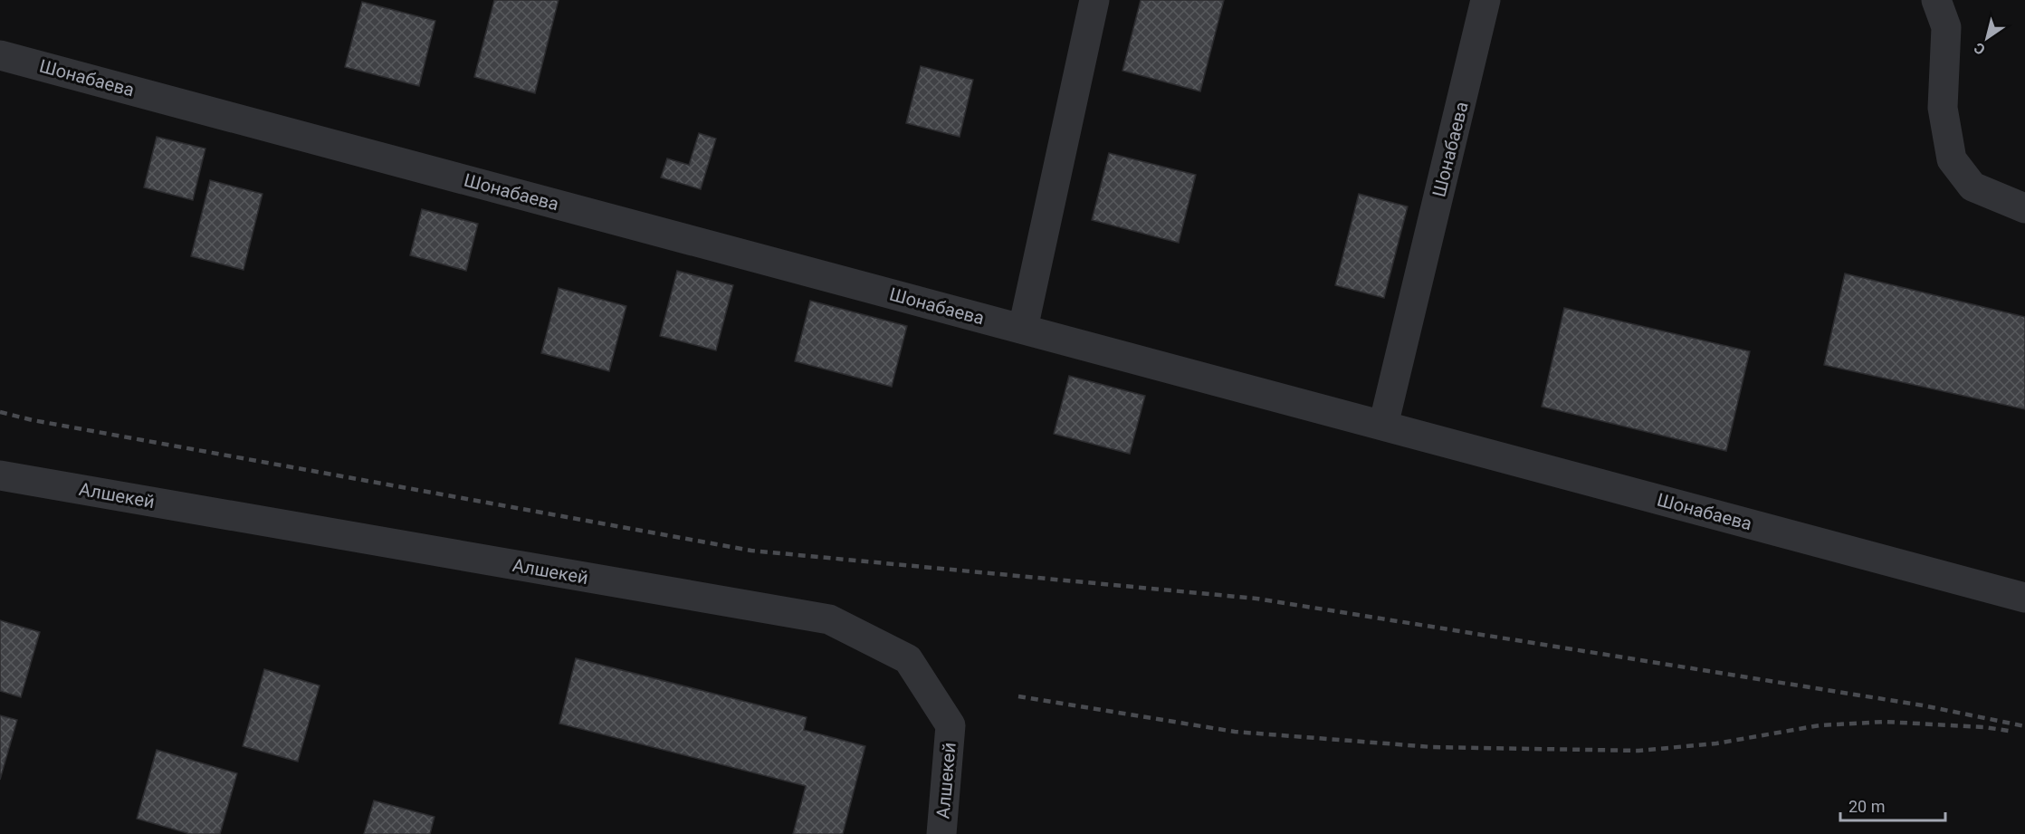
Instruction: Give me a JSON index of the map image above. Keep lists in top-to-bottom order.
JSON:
{
  "streets": {
    "street": ["Шонабаева", "Алшекей"]
  },
  "scale_bar": "20 m",
  "north": "bottom left"
}
